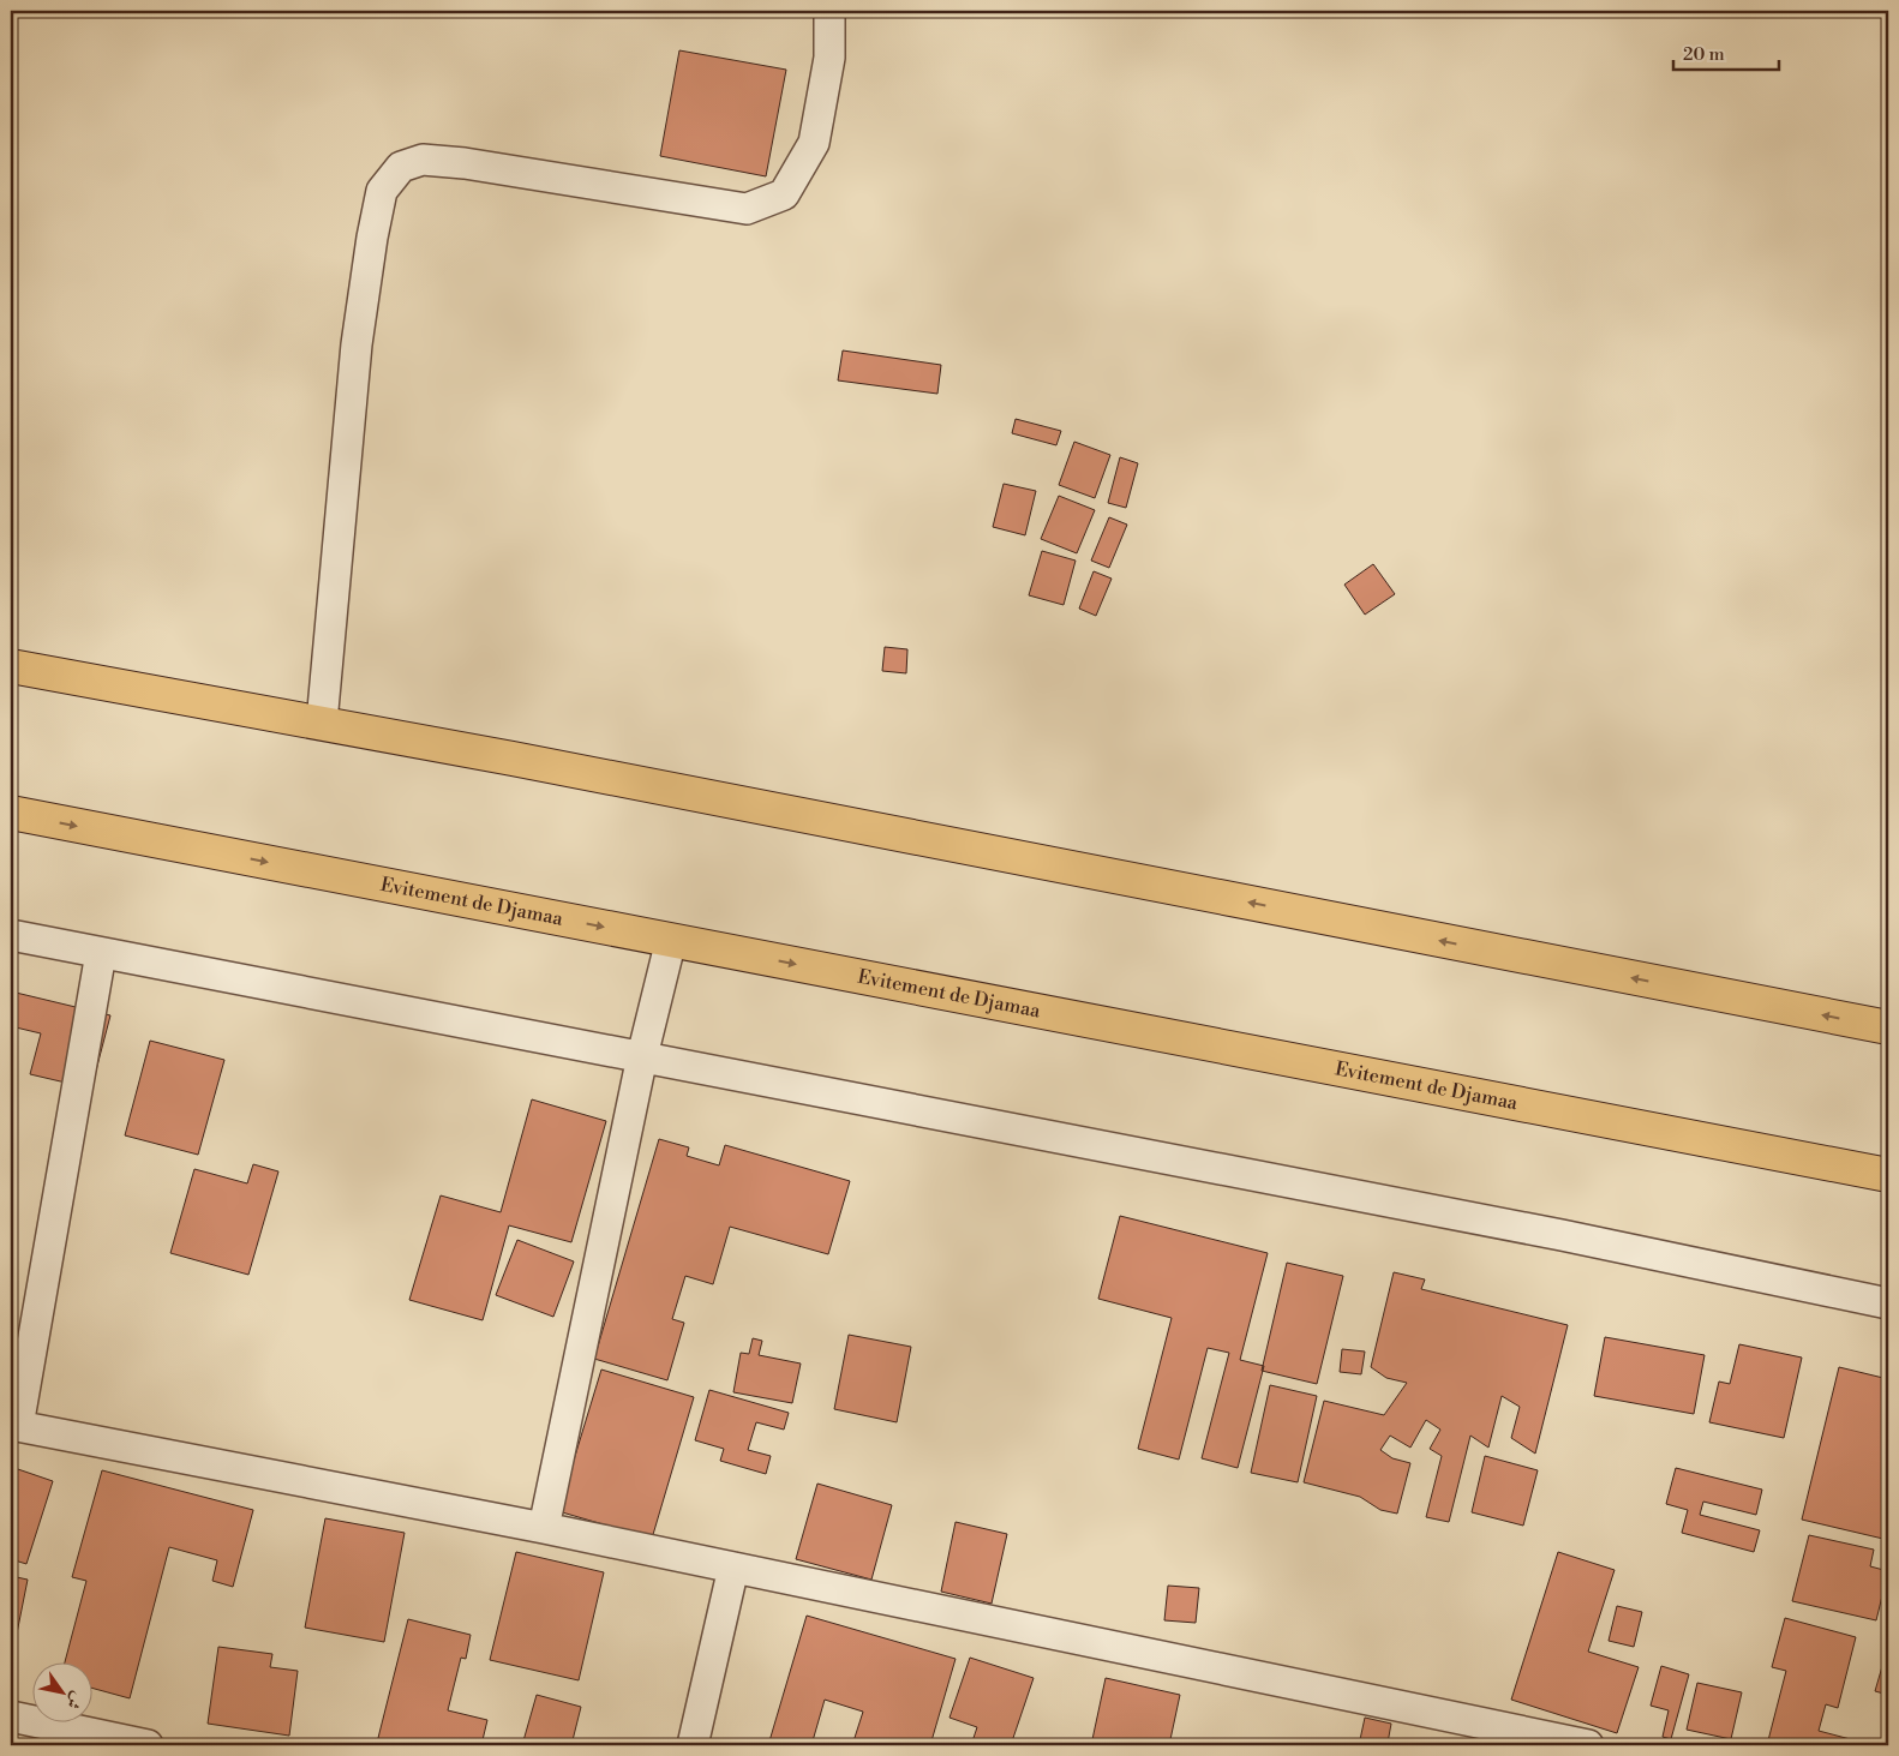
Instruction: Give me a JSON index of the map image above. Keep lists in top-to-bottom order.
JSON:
{
  "streets": {
    "main road": ["Evitement de Djamaa"]
  },
  "scale_bar": "20 m",
  "north": "bottom right"
}
